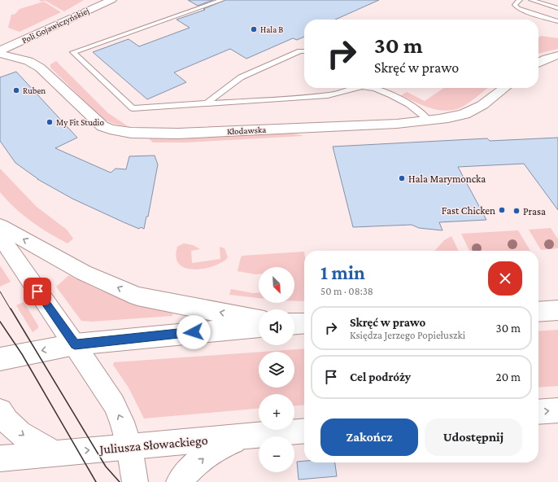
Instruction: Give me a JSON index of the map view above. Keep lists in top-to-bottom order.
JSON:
{
  "streets": {
    "street": ["Poli Gojawiczyńskiej", "Kłodawska", "Juliusza Słowackiego"]
  },
  "places": [
    "Hala B",
    "Ruben",
    "My Fit Studio",
    "Hala Marymoncka",
    "Fast Chicken",
    "Prasa"
  ],
  "north": "bottom right",
  "page": {
    "turn": ["30 m", "Skręć w prawo"],
    "heading": ["1 min", "50 m · 08:38"],
    "map_buttons": ["+", "−"],
    "list": [
      {
        "name": "Skręć w prawo",
        "note": "Księdza Jerzego Popiełuszki",
        "value": "30 m"
      },
      {
        "name": "Cel podróży",
        "value": "20 m"
      }
    ],
    "buttons": ["Zakończ", "Udostępnij"]
  }
}
